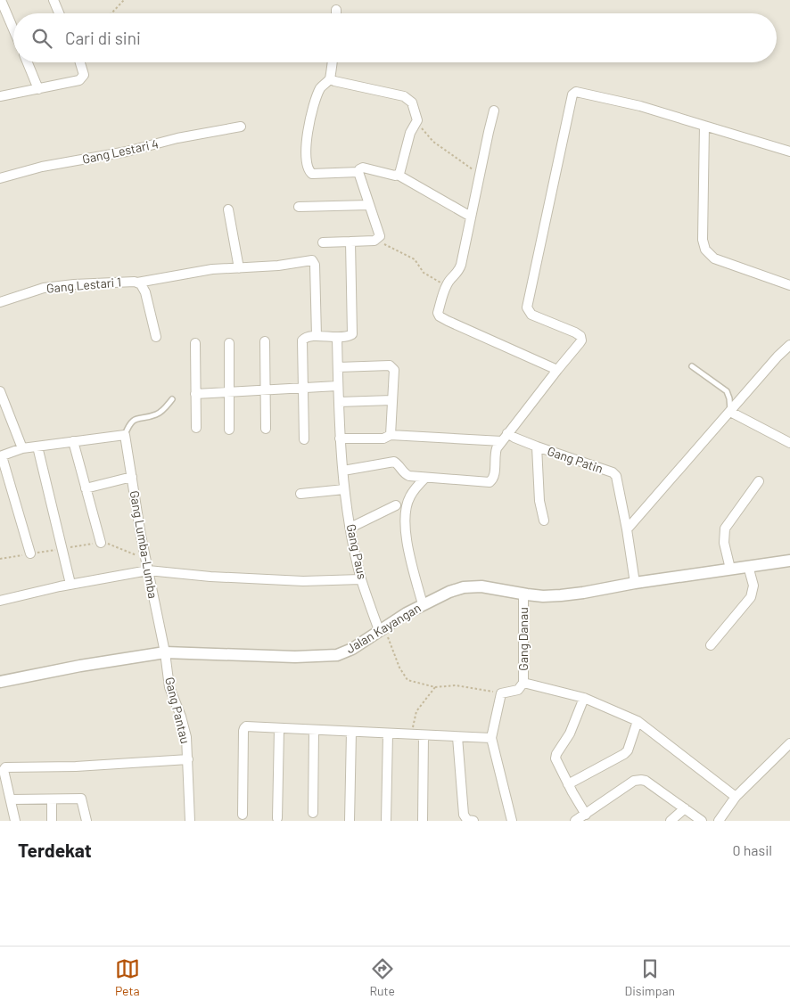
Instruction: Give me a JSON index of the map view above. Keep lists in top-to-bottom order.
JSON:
{
  "streets": {
    "street": [
      "Gang Lestari 4",
      "Gang Lestari 1",
      "Gang Patin",
      "Gang Lumba-Lumba",
      "Gang Paus",
      "Jalan Kayangan",
      "Gang Danau",
      "Gang Pantau"
    ]
  },
  "crossings": [
    ["Gang Patin", "Jalan Kayangan"],
    ["Gang Lumba-Lumba", "Jalan Kayangan"],
    ["Gang Lumba-Lumba", "Gang Pantau"],
    ["Gang Paus", "Jalan Kayangan"],
    ["Jalan Kayangan", "Gang Danau"],
    ["Jalan Kayangan", "Gang Pantau"]
  ],
  "page": {
    "search": "Cari di sini",
    "heading": ["Terdekat", "0 hasil"],
    "nav": ["Peta", "Rute", "Disimpan"]
  }
}
